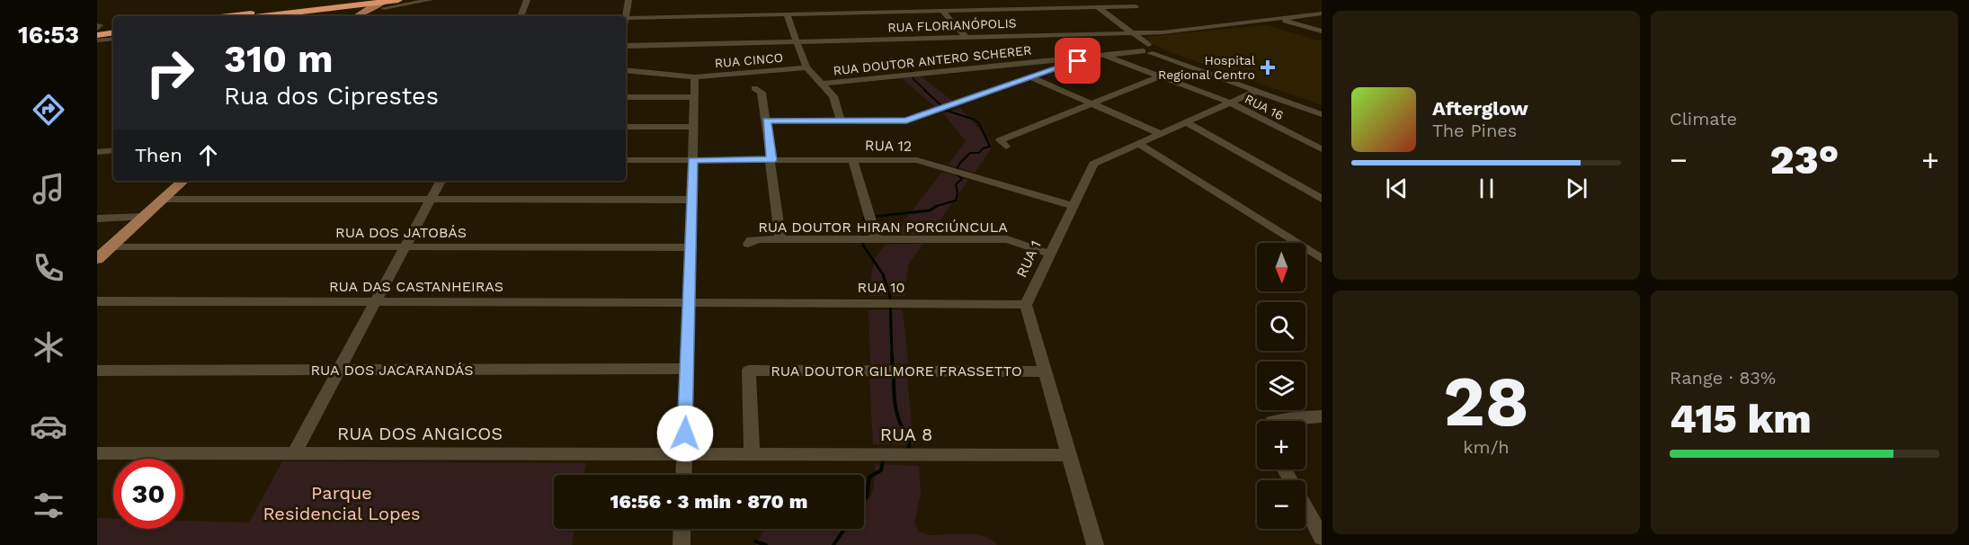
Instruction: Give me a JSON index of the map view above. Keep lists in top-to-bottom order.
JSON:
{
  "streets": {
    "street": [
      "RUA FLORIANÓPOLIS",
      "RUA CINCO",
      "RUA DOUTOR ANTERO SCHERER",
      "RUA 16",
      "RUA 12",
      "RUA DOUTOR HIRAN PORCIÚNCULA",
      "RUA DOS JATOBÁS",
      "RUA 1",
      "RUA DAS CASTANHEIRAS",
      "RUA 10",
      "RUA DOS JACARANDÁS",
      "RUA DOUTOR GILMORE FRASSETTO",
      "RUA DOS ANGICOS",
      "RUA 8"
    ]
  },
  "crossings": [
    ["RUA DOUTOR ANTERO SCHERER", "RUA 16"],
    ["RUA 16", "RUA 1"],
    ["RUA 12", "RUA 1"],
    ["RUA DOUTOR HIRAN PORCIÚNCULA", "RUA 1"],
    ["RUA 1", "RUA 10"],
    ["RUA DAS CASTANHEIRAS", "RUA 10"],
    ["RUA DOUTOR GILMORE FRASSETTO", "RUA DOS ANGICOS"],
    ["RUA DOUTOR GILMORE FRASSETTO", "RUA 8"],
    ["RUA DOS ANGICOS", "RUA 8"]
  ],
  "parks": ["Parque Residencial Lopes"],
  "places": {
    "health": ["Hospital Regional Centro"]
  },
  "north": "bottom",
  "page": {
    "tabs": "16:53",
    "tile": [
      "Climate",
      ["28", "km/h"],
      ["Range · 83%", "415 km"]
    ],
    "turn": ["310 m", "Rua dos Ciprestes"],
    "song": ["Afterglow", "The Pines"],
    "then": "Then",
    "heat": ["−", "23°", "+"],
    "map_buttons": ["+", "−"],
    "limit": "30",
    "trip": "16:56 · 3 min · 870 m"
  }
}
